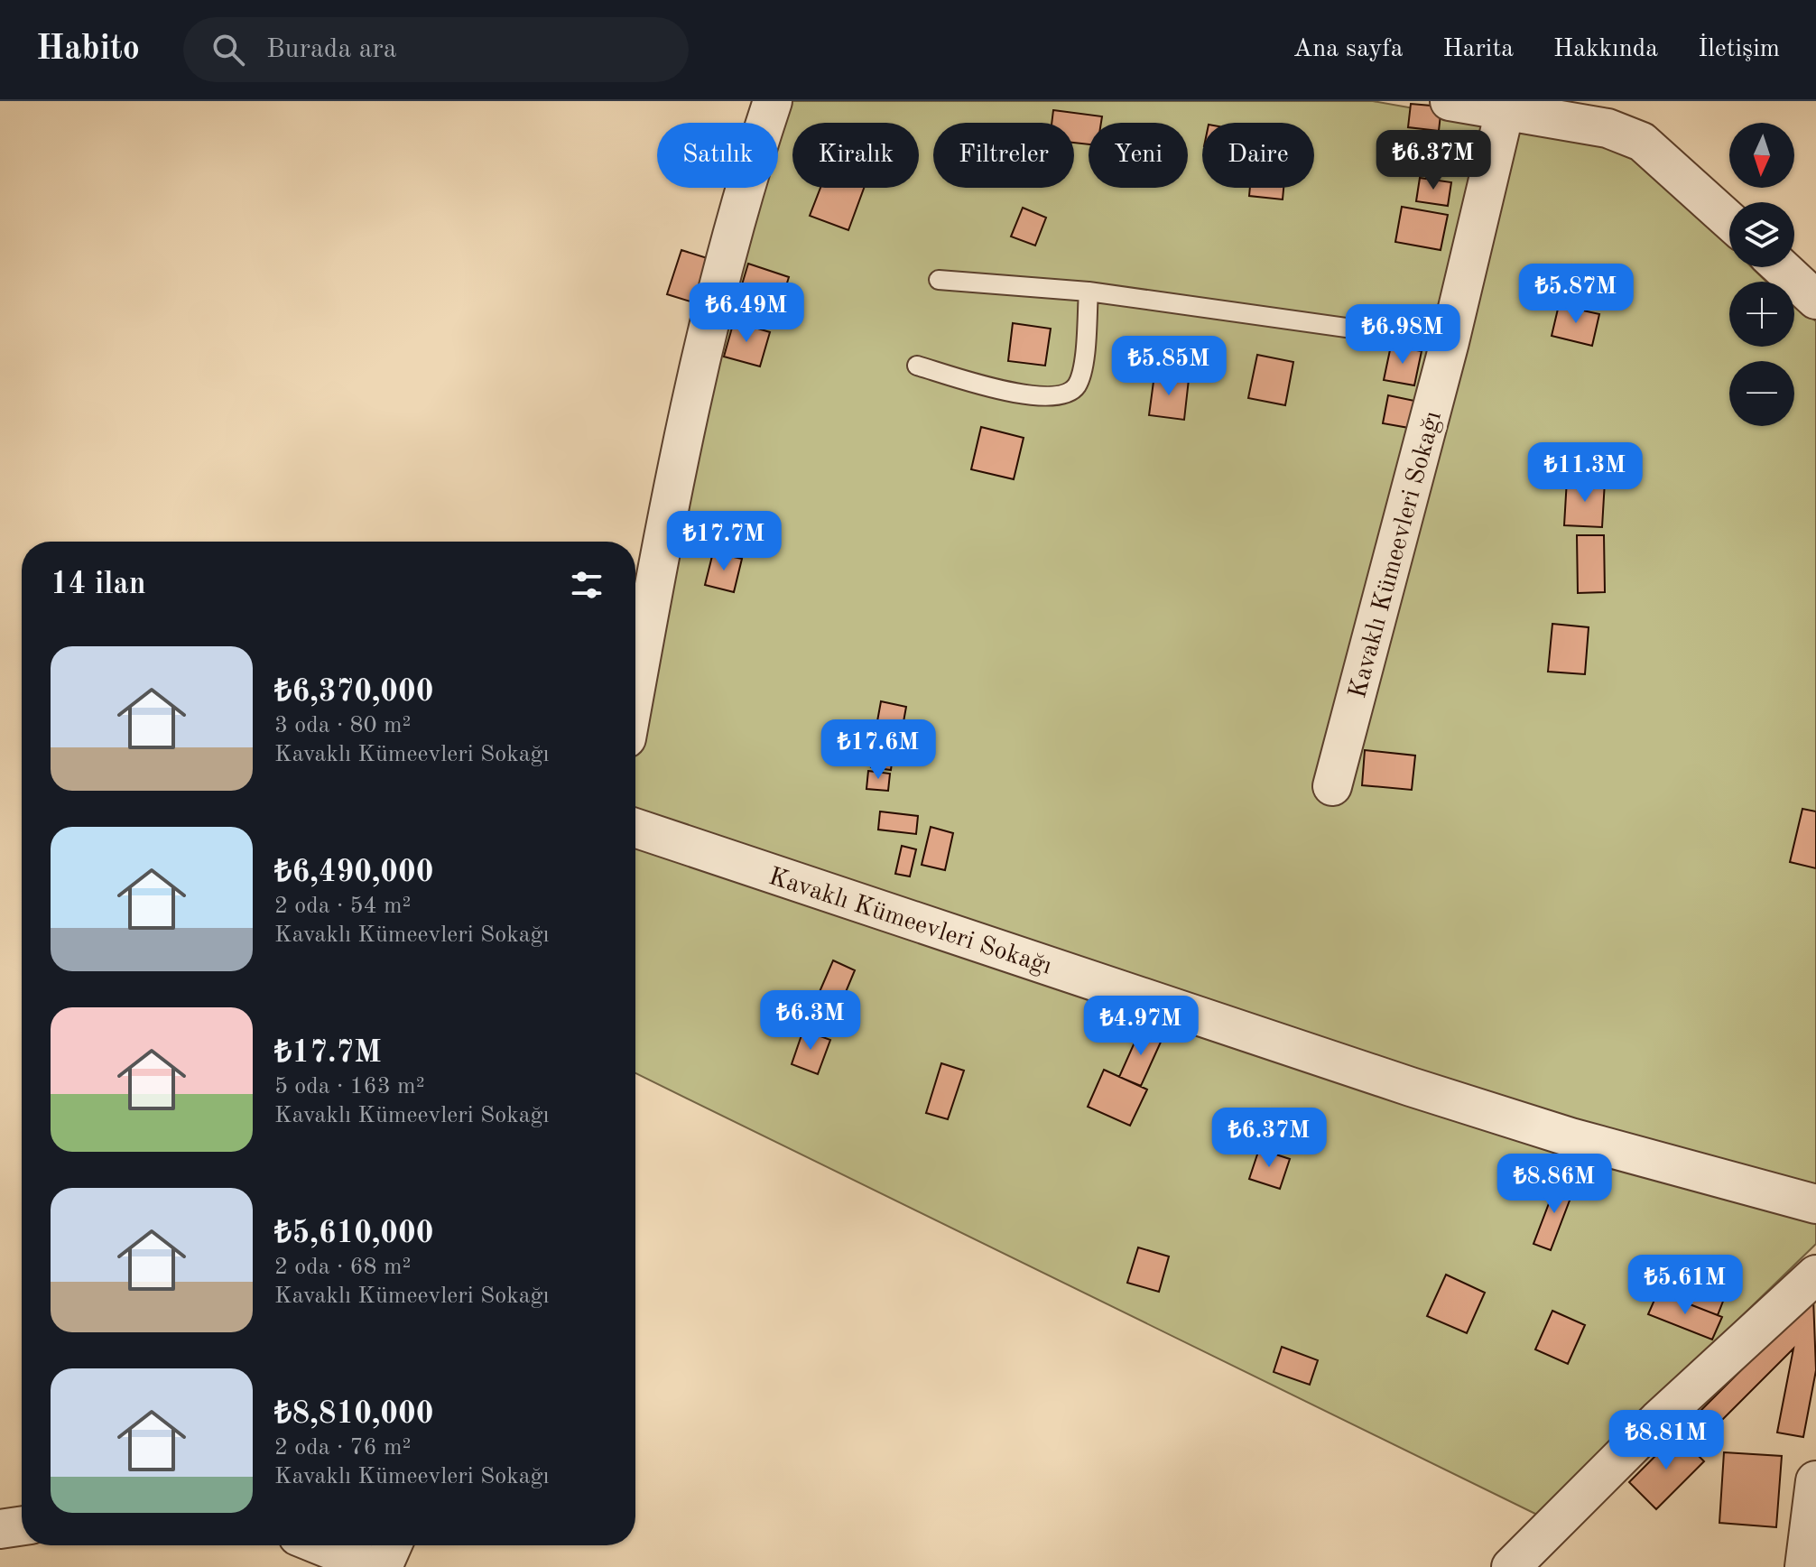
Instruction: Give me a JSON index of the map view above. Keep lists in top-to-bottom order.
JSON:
{
  "streets": {
    "street": ["Kavaklı Kümeevleri Sokağı"]
  },
  "north": "bottom",
  "page": {
    "header": "Habito",
    "search": "Burada ara",
    "nav": [
      "Ana sayfa",
      "Harita",
      "Hakkında",
      "İletişim"
    ],
    "map_buttons": ["+", "−"],
    "chip": [
      "Satılık",
      "Kiralık",
      "Filtreler",
      "Yeni",
      "Daire"
    ],
    "price": [
      "₺6.37M",
      "₺5.87M",
      "₺6.49M",
      "₺6.98M",
      "₺5.85M",
      "₺11.3M",
      "₺17.7M",
      "₺17.6M",
      "₺6.3M",
      "₺4.97M",
      "₺6.37M",
      "₺8.86M",
      "₺5.61M",
      "₺8.81M"
    ],
    "heading": "14 ilan",
    "list": [
      {
        "name": "₺6,370,000",
        "note": "3 oda · 80 m² · Kavaklı Kümeevleri Sokağı"
      },
      {
        "name": "₺6,490,000",
        "note": "2 oda · 54 m² · Kavaklı Kümeevleri Sokağı"
      },
      {
        "name": "₺17.7M",
        "note": "5 oda · 163 m² · Kavaklı Kümeevleri Sokağı"
      },
      {
        "name": "₺5,610,000",
        "note": "2 oda · 68 m² · Kavaklı Kümeevleri Sokağı"
      },
      {
        "name": "₺8,810,000",
        "note": "2 oda · 76 m² · Kavaklı Kümeevleri Sokağı"
      }
    ]
  }
}
